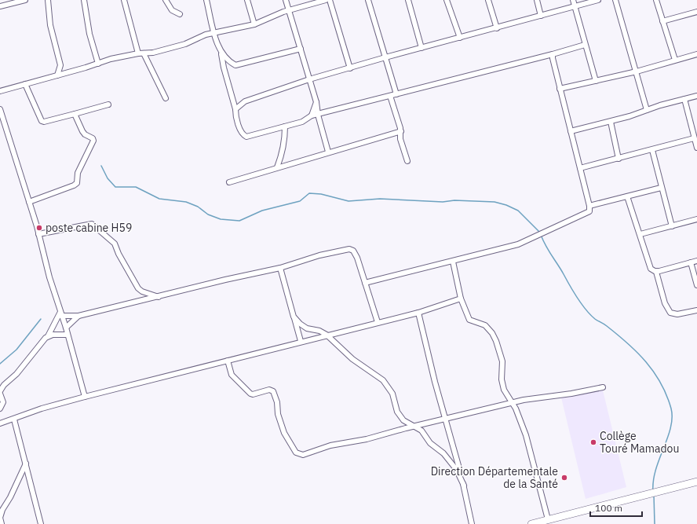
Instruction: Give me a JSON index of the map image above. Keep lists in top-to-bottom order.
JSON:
{
  "places": ["poste cabine H59", "Collège Touré Mamadou", "Direction Départementale de la Santé"],
  "scale_bar": "100 m"
}
